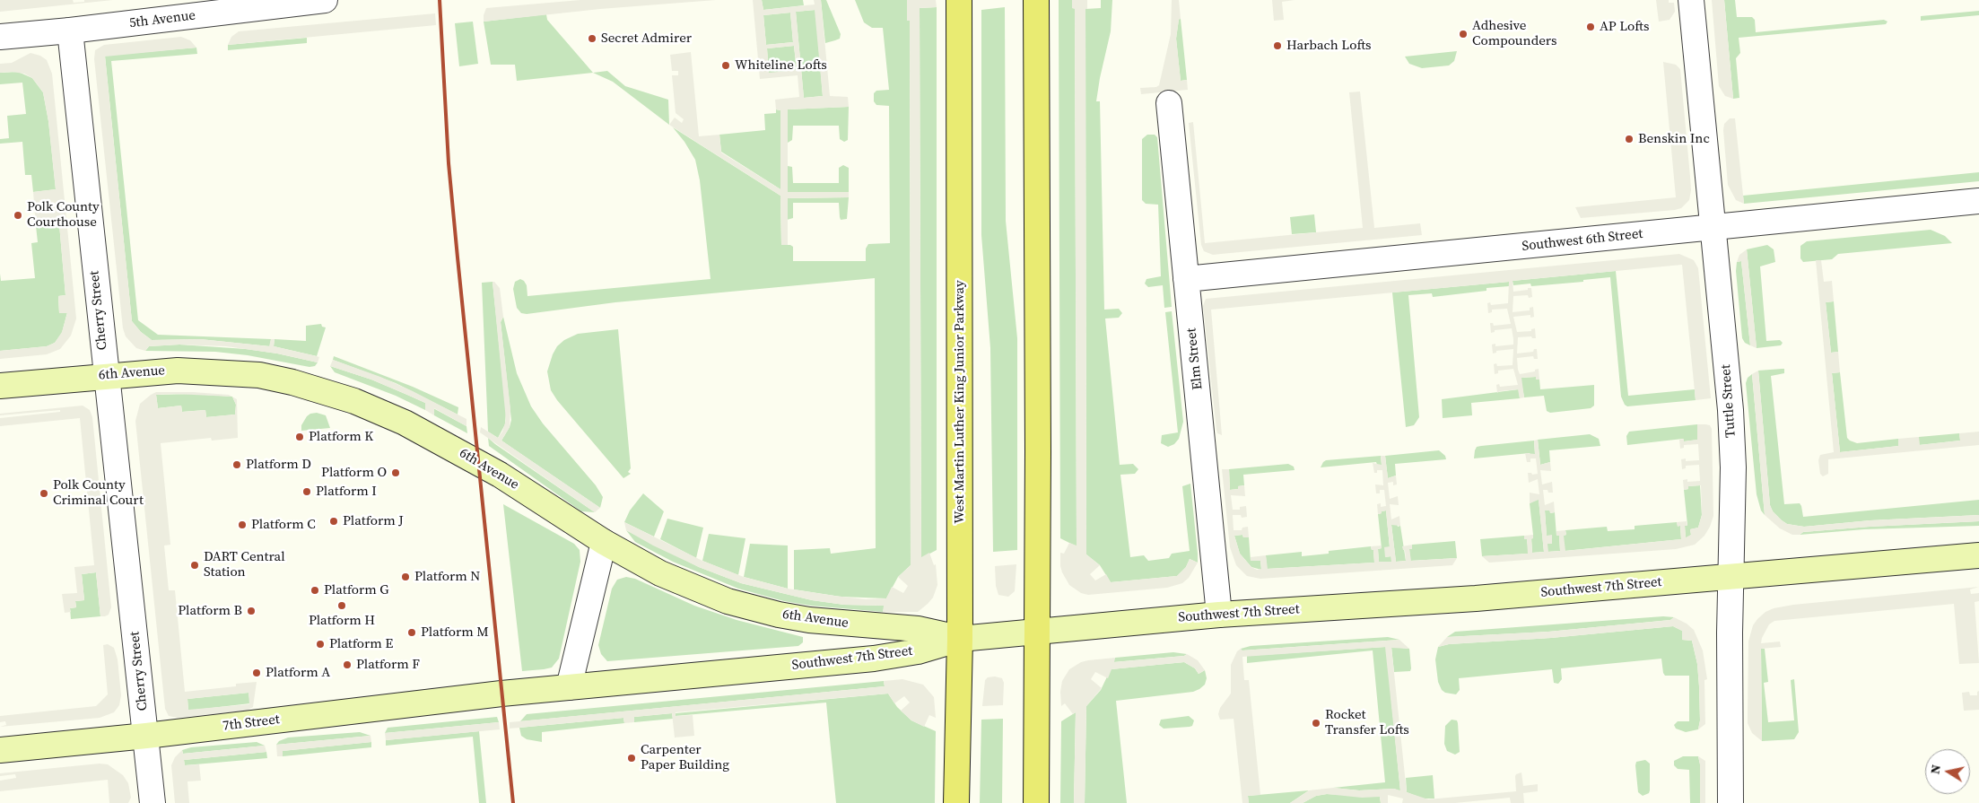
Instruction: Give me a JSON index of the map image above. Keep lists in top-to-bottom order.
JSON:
{
  "streets": {
    "main road": [
      "6th Avenue",
      "West Martin Luther King Junior Parkway",
      "Southwest 7th Street",
      "7th Street"
    ],
    "street": [
      "5th Avenue",
      "Southwest 6th Street",
      "Cherry Street",
      "Elm Street",
      "Tuttle Street"
    ]
  },
  "crossings": [
    ["5th Avenue", "Cherry Street"],
    ["Southwest 6th Street", "Elm Street"],
    ["Southwest 6th Street", "Tuttle Street"],
    ["Cherry Street", "6th Avenue"],
    ["Cherry Street", "7th Street"],
    ["Elm Street", "Southwest 7th Street"],
    ["6th Avenue", "West Martin Luther King Junior Parkway"],
    ["6th Avenue", "Southwest 7th Street"],
    ["Tuttle Street", "Southwest 7th Street"],
    ["West Martin Luther King Junior Parkway", "Southwest 7th Street"],
    ["Southwest 7th Street", "7th Street"]
  ],
  "places": [
    "AP Lofts",
    "Adhesive Compounders",
    "Secret Admirer",
    "Harbach Lofts",
    "Whiteline Lofts",
    "Benskin Inc",
    "Polk County Courthouse",
    "Platform K",
    "Platform D",
    "Platform O",
    "Platform I",
    "Polk County Criminal Court",
    "Platform J",
    "Platform C",
    "DART Central Station",
    "Platform N",
    "Platform G",
    "Platform H",
    "Platform B",
    "Platform M",
    "Platform E",
    "Platform F",
    "Platform A",
    "Rocket Transfer Lofts",
    "Carpenter Paper Building"
  ],
  "north": "left"
}
